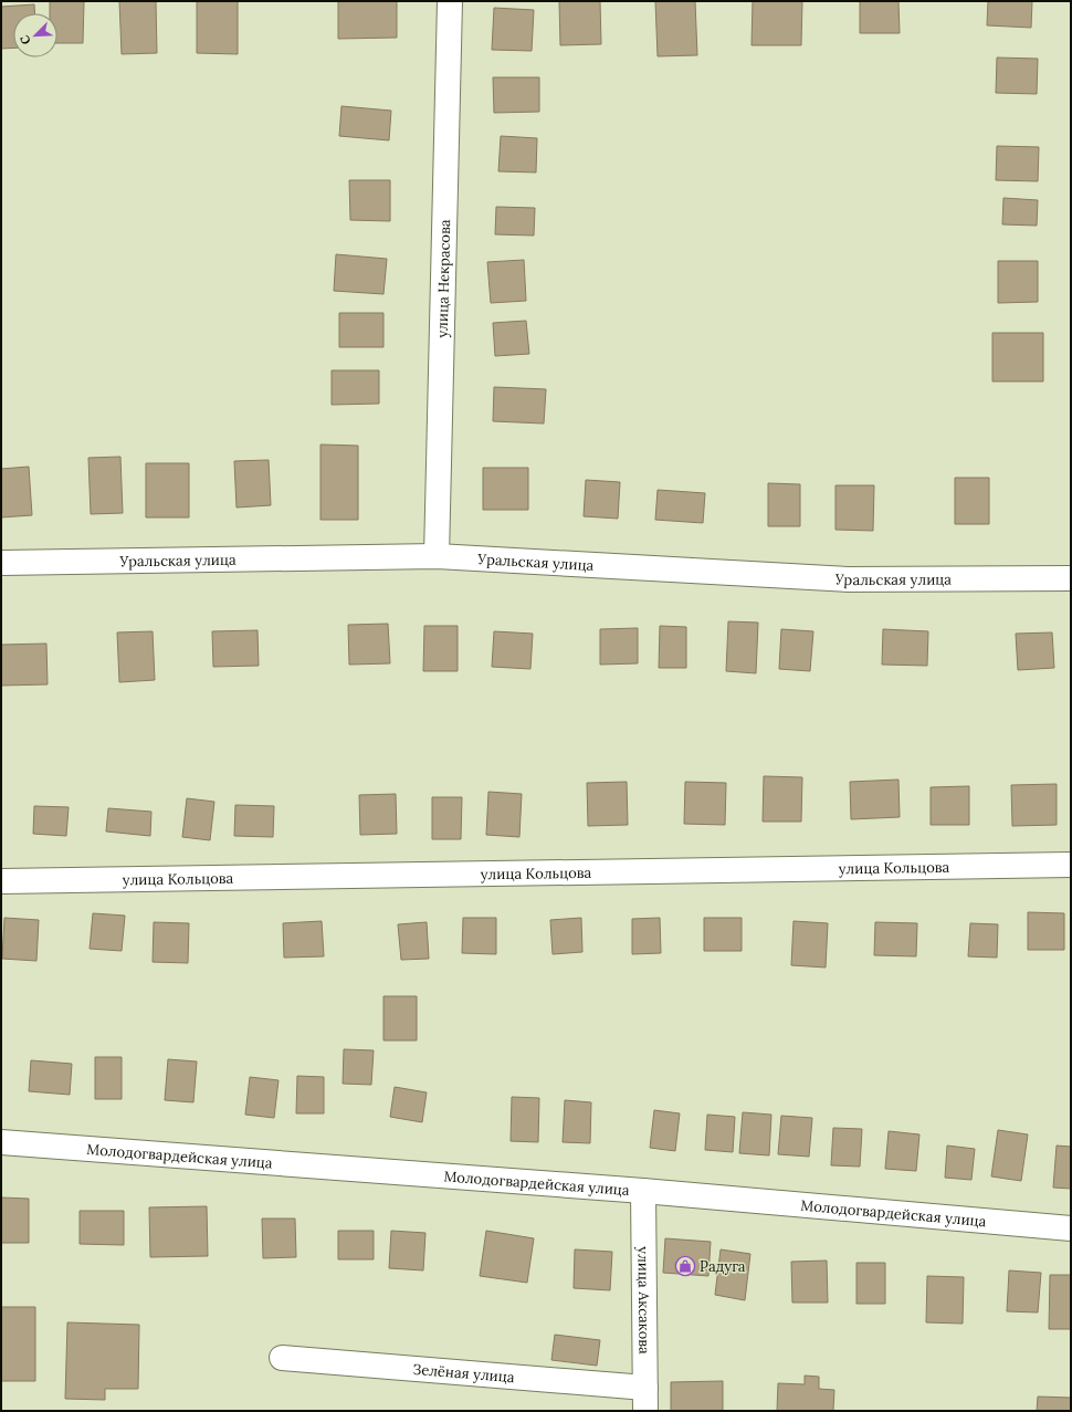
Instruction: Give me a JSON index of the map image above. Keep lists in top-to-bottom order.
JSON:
{
  "streets": {
    "street": [
      "улица Некрасова",
      "Уральская улица",
      "улица Кольцова",
      "Молодогвардейская улица",
      "улица Аксакова",
      "Зелёная улица"
    ]
  },
  "crossings": [
    ["улица Некрасова", "Уральская улица"],
    ["Молодогвардейская улица", "улица Аксакова"],
    ["улица Аксакова", "Зелёная улица"]
  ],
  "places": {
    "shop": ["Радуга"]
  },
  "north": "bottom left"
}
